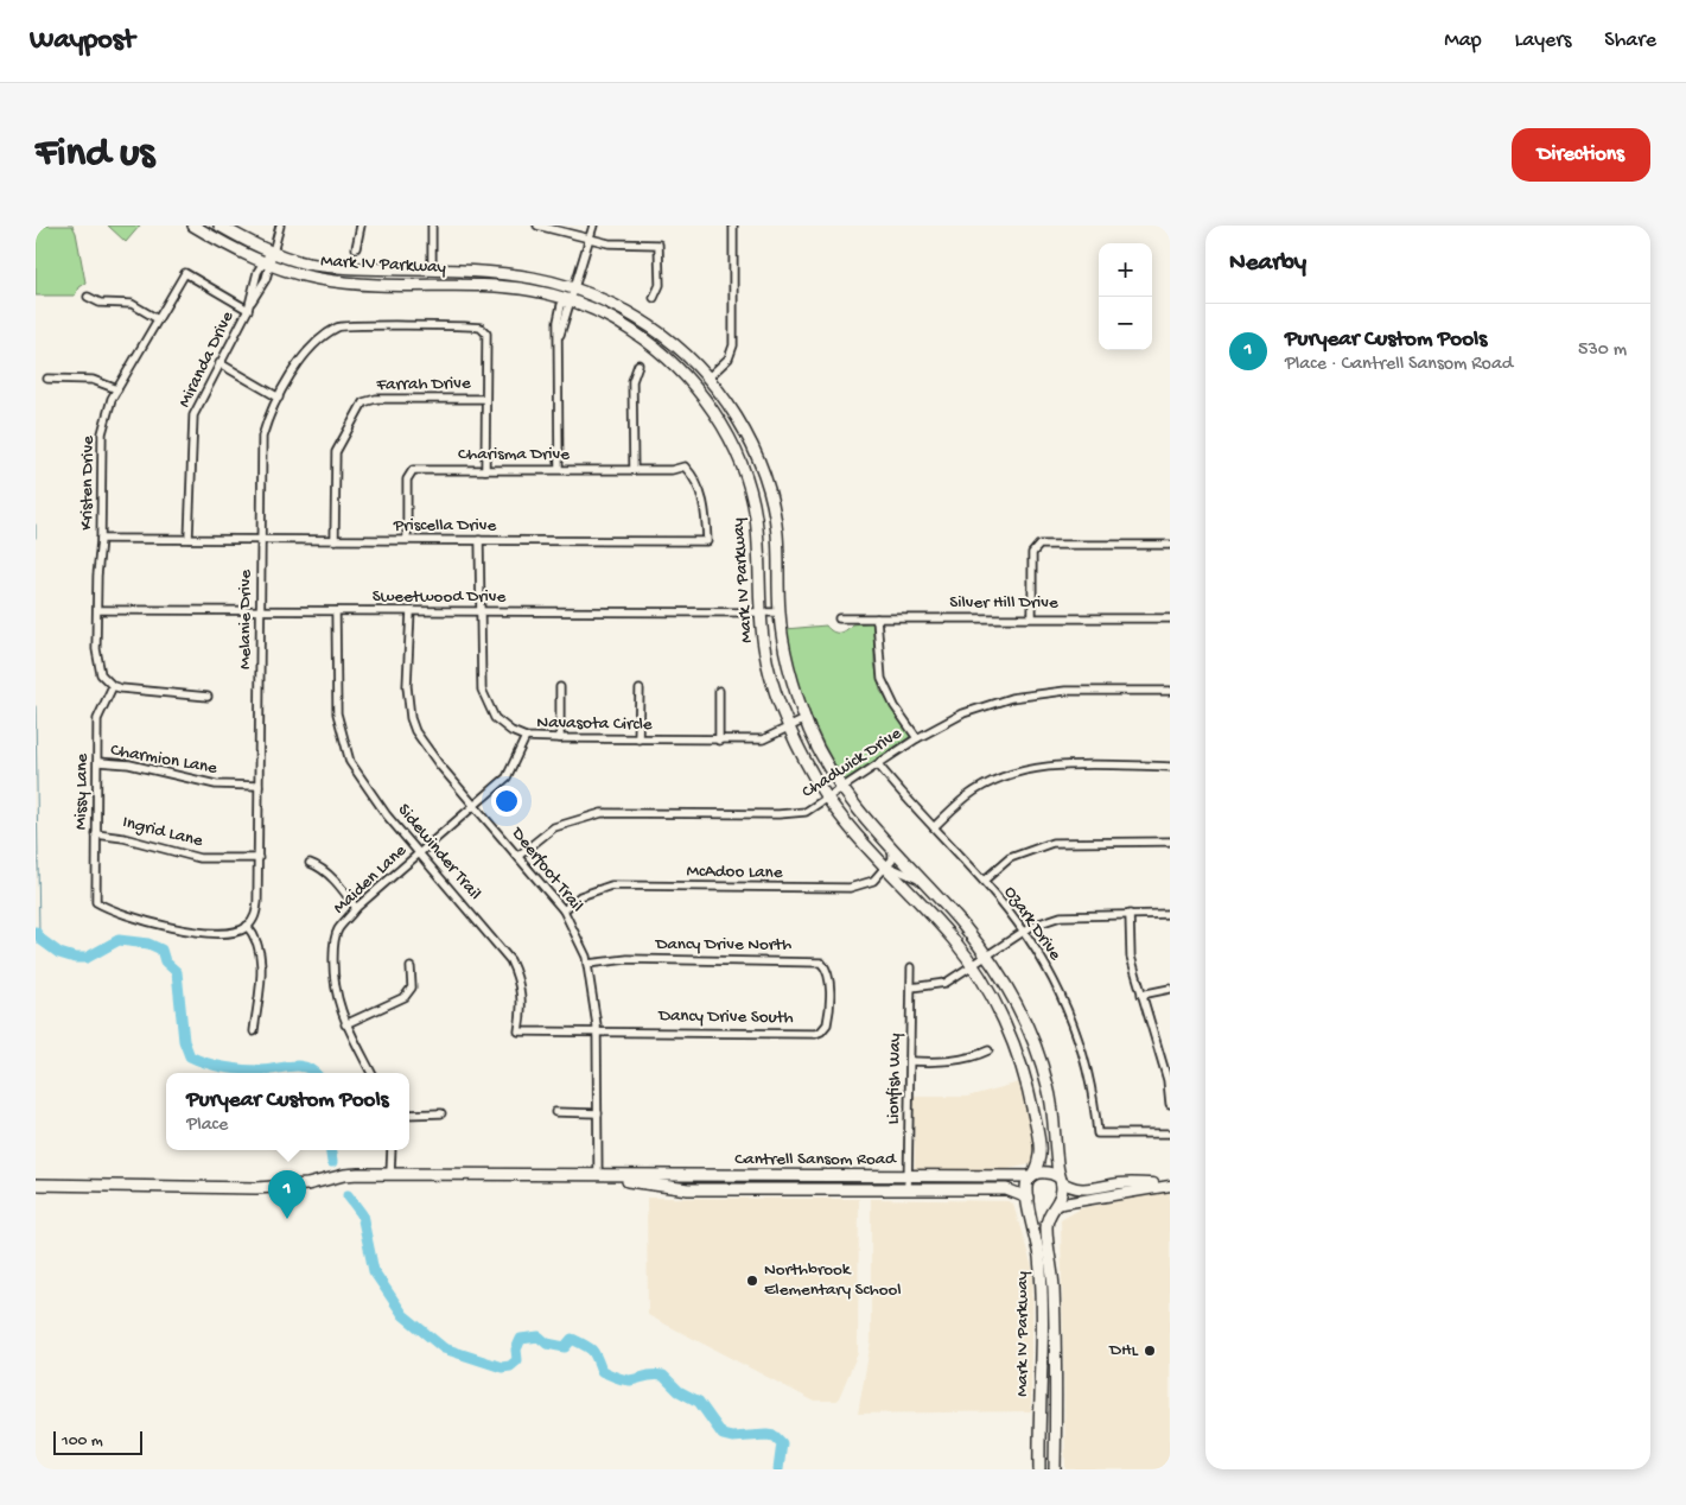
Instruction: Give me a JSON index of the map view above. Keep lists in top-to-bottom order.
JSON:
{
  "streets": {
    "main road": ["Mark IV Parkway", "Cantrell Sansom Road"],
    "street": [
      "Miranda Drive",
      "Farrah Drive",
      "Charisma Drive",
      "Kristen Drive",
      "Priscella Drive",
      "Sweetwood Drive",
      "Silver Hill Drive",
      "Melanie Drive",
      "Navasota Circle",
      "Charmion Lane",
      "Chadwick Drive",
      "Missy Lane",
      "Ingrid Lane",
      "Sidewinder Trail",
      "Deerfoot Trail",
      "McAdoo Lane",
      "Maiden Lane",
      "Ozark Drive",
      "Dancy Drive North",
      "Dancy Drive South",
      "Lionfish Way"
    ]
  },
  "crossings": [
    ["Mark IV Parkway", "Miranda Drive"],
    ["Mark IV Parkway", "Sweetwood Drive"],
    ["Mark IV Parkway", "Navasota Circle"],
    ["Mark IV Parkway", "Chadwick Drive"],
    ["Mark IV Parkway", "McAdoo Lane"],
    ["Mark IV Parkway", "Cantrell Sansom Road"],
    ["Miranda Drive", "Kristen Drive"],
    ["Miranda Drive", "Priscella Drive"],
    ["Farrah Drive", "Priscella Drive"],
    ["Farrah Drive", "Melanie Drive"],
    ["Charisma Drive", "Priscella Drive"],
    ["Kristen Drive", "Priscella Drive"],
    ["Kristen Drive", "Sweetwood Drive"],
    ["Kristen Drive", "Missy Lane"],
    ["Priscella Drive", "Melanie Drive"],
    ["Priscella Drive", "Navasota Circle"],
    ["Sweetwood Drive", "Melanie Drive"],
    ["Sweetwood Drive", "Navasota Circle"],
    ["Sweetwood Drive", "Sidewinder Trail"],
    ["Sweetwood Drive", "Deerfoot Trail"],
    ["Melanie Drive", "Charmion Lane"],
    ["Melanie Drive", "Missy Lane"],
    ["Melanie Drive", "Ingrid Lane"],
    ["Navasota Circle", "Maiden Lane"],
    ["Charmion Lane", "Missy Lane"],
    ["Chadwick Drive", "Deerfoot Trail"],
    ["Chadwick Drive", "Ozark Drive"],
    ["Missy Lane", "Ingrid Lane"],
    ["Sidewinder Trail", "Deerfoot Trail"],
    ["Sidewinder Trail", "Maiden Lane"],
    ["Sidewinder Trail", "Dancy Drive South"],
    ["Deerfoot Trail", "McAdoo Lane"],
    ["Deerfoot Trail", "Maiden Lane"],
    ["Deerfoot Trail", "Dancy Drive North"],
    ["Deerfoot Trail", "Dancy Drive South"],
    ["Deerfoot Trail", "Cantrell Sansom Road"],
    ["Dancy Drive North", "Dancy Drive South"],
    ["Lionfish Way", "Cantrell Sansom Road"]
  ],
  "places": ["Northbrook Elementary School", "DHL"],
  "scale_bar": "100 m",
  "page": {
    "header": "Waypost",
    "nav": ["Map", "Layers", "Share"],
    "buttons": "Directions",
    "title": "Find us",
    "heading": "Nearby",
    "map_buttons": ["+", "−"],
    "list": [
      {
        "mark": "1",
        "name": "Puryear Custom Pools",
        "note": "Place · Cantrell Sansom Road",
        "value": "530 m"
      }
    ],
    "popup": ["Puryear Custom Pools", "Place"],
    "pins": "1",
    "scale": "100 m"
  }
}
